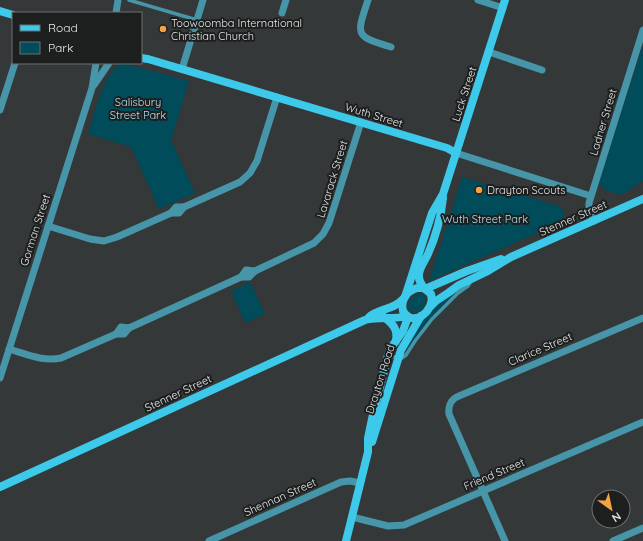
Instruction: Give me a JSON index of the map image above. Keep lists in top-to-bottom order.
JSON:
{
  "streets": {
    "main road": [
      "Luck Street",
      "Wuth Street",
      "Stenner Street",
      "Drayton Road"
    ],
    "street": [
      "Ladner Street",
      "Lavarack Street",
      "Gorman Street",
      "Clarice Street",
      "Friend Street",
      "Shennan Street"
    ]
  },
  "crossings": [
    ["Luck Street", "Wuth Street"],
    ["Luck Street", "Stenner Street"],
    ["Luck Street", "Drayton Road"],
    ["Wuth Street", "Ladner Street"],
    ["Wuth Street", "Lavarack Street"],
    ["Ladner Street", "Stenner Street"],
    ["Lavarack Street", "Gorman Street"],
    ["Stenner Street", "Drayton Road"],
    ["Clarice Street", "Friend Street"],
    ["Drayton Road", "Friend Street"],
    ["Drayton Road", "Shennan Street"]
  ],
  "parks": ["Salisbury Street Park", "Wuth Street Park"],
  "places": ["Toowoomba International Christian Church", "Drayton Scouts"],
  "legend": ["Road", "Park"],
  "north": "bottom right"
}
